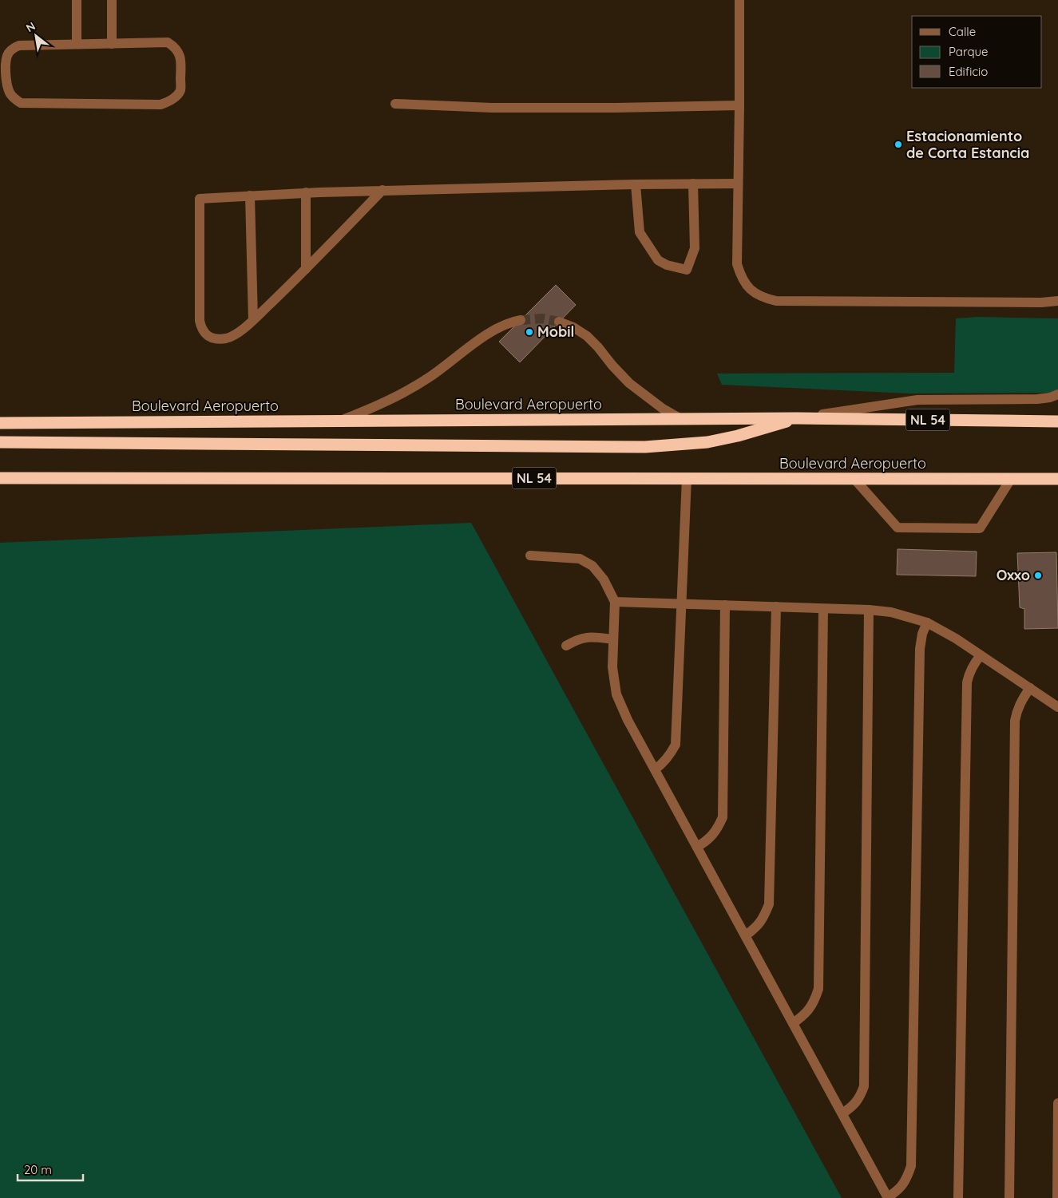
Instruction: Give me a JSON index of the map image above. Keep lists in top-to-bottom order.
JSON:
{
  "streets": {
    "highway": ["Boulevard Aeropuerto", "NL 54"]
  },
  "places": ["Estacionamiento de Corta Estancia", "Mobil", "Oxxo"],
  "legend": ["Calle", "Parque", "Edificio"],
  "scale_bar": "20 m",
  "north": "top left"
}
